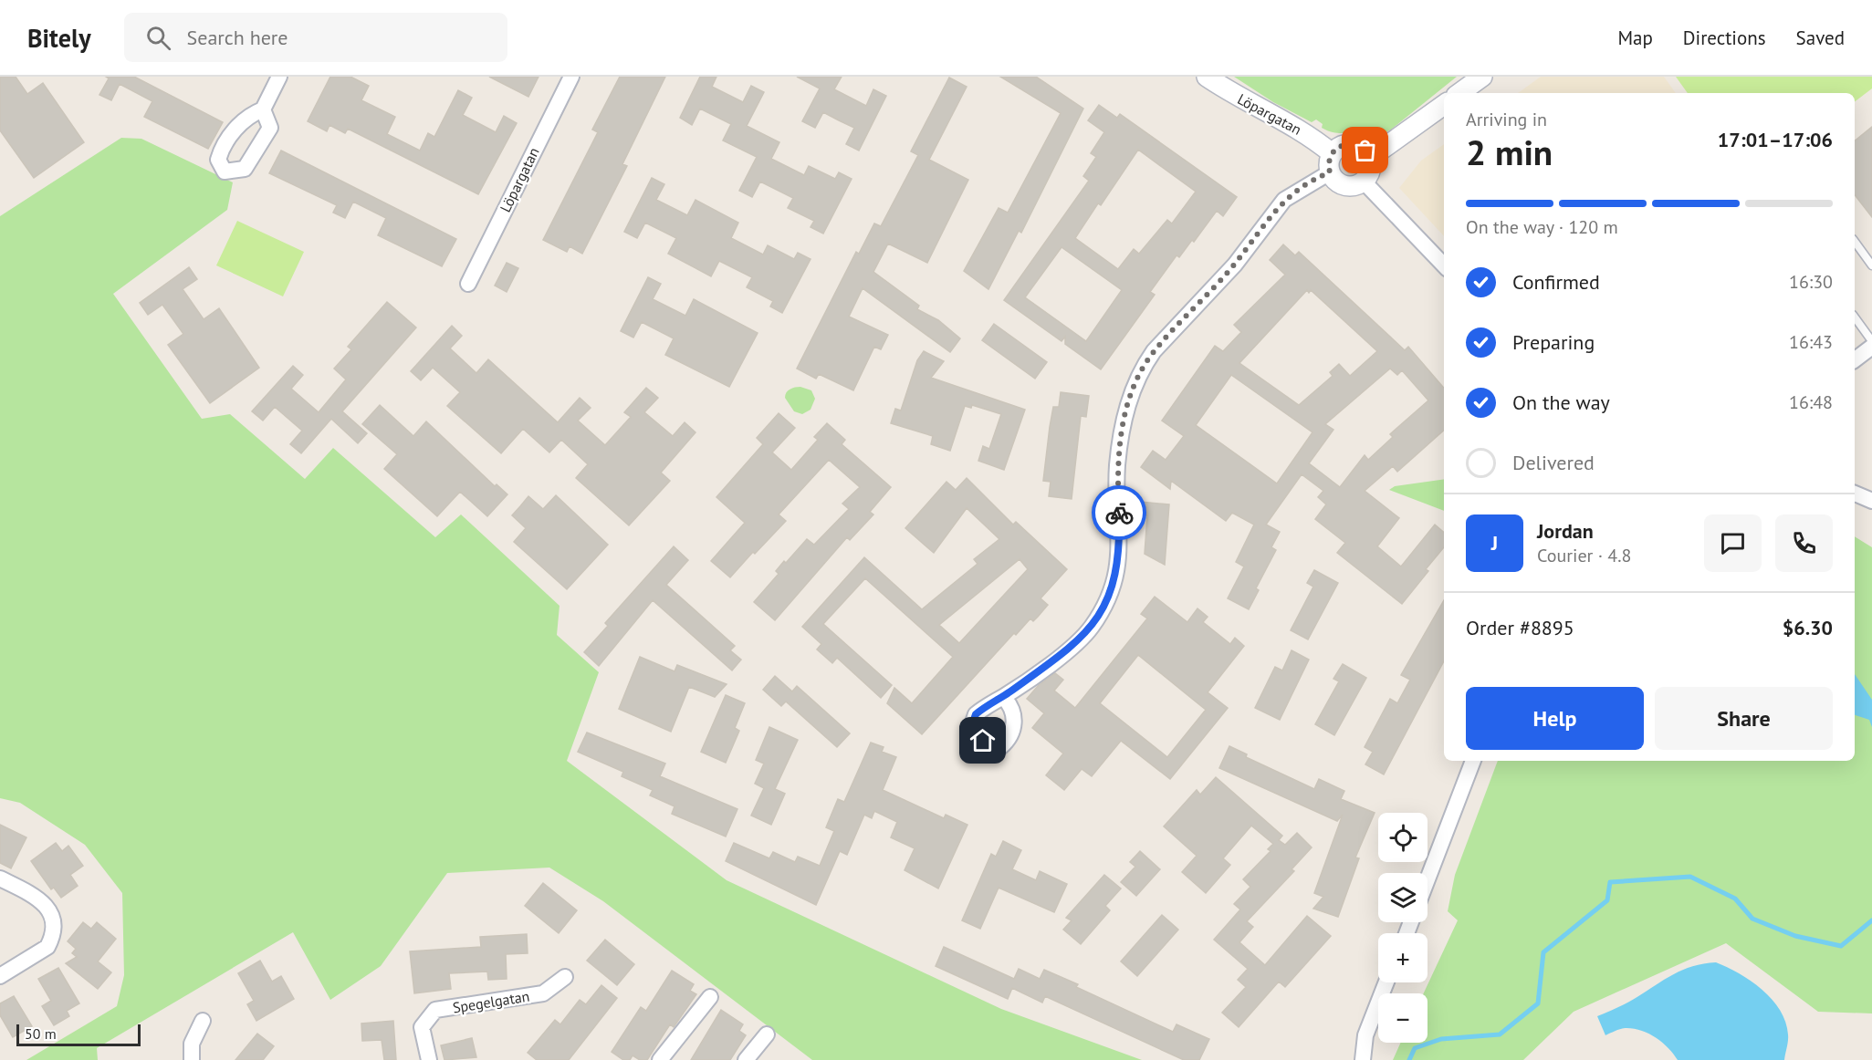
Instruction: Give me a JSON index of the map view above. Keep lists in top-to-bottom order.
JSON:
{
  "streets": {
    "street": ["Löpargatan", "Spegelgatan"]
  },
  "scale_bar": "50 m",
  "page": {
    "header": "Bitely",
    "search": "Search here",
    "nav": ["Map", "Directions", "Saved"],
    "heading": ["2 min", "Arriving in", "17:01–17:06"],
    "panel": [
      "Jordan",
      "Courier · 4.8",
      "Order #8895",
      "$6.30"
    ],
    "bar": "On the way · 120 m",
    "list": [
      ["Confirmed", "16:30"],
      ["Preparing", "16:43"],
      ["On the way", "16:48"],
      "Delivered"
    ],
    "round": "J",
    "buttons": ["Help", "Share"],
    "map_buttons": ["+", "−"],
    "scale": "50 m"
  }
}
